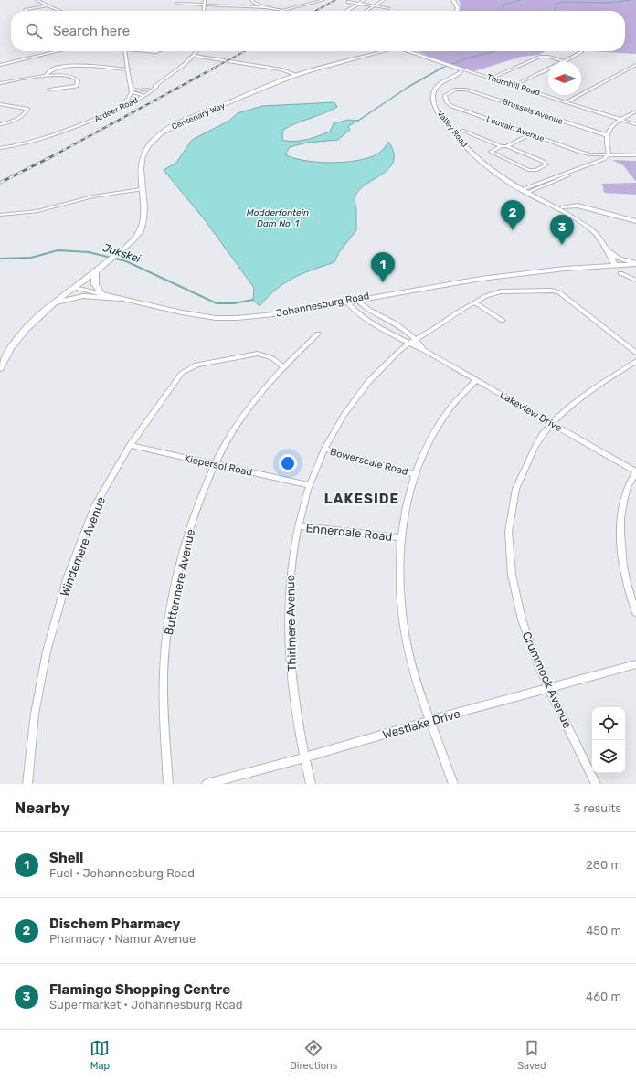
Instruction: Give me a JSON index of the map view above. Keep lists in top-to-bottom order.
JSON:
{
  "streets": {
    "main road": ["Centenary Way"],
    "street": [
      "Thornhill Road",
      "Ardeer Road",
      "Brussels Avenue",
      "Valley Road",
      "Louvain Avenue",
      "Johannesburg Road",
      "Lakeview Drive",
      "Bowerscale Road",
      "Kiepersol Road",
      "Ennerdale Road",
      "Windemere Avenue",
      "Buttermere Avenue",
      "Thirlmere Avenue",
      "Crummock Avenue",
      "Westlake Drive"
    ]
  },
  "crossings": [
    ["Thornhill Road", "Valley Road"],
    ["Brussels Avenue", "Louvain Avenue"],
    ["Centenary Way", "Johannesburg Road"],
    ["Johannesburg Road", "Lakeview Drive"],
    ["Lakeview Drive", "Thirlmere Avenue"],
    ["Lakeview Drive", "Crummock Avenue"],
    ["Bowerscale Road", "Thirlmere Avenue"],
    ["Kiepersol Road", "Windemere Avenue"],
    ["Kiepersol Road", "Buttermere Avenue"],
    ["Kiepersol Road", "Thirlmere Avenue"],
    ["Ennerdale Road", "Thirlmere Avenue"],
    ["Windemere Avenue", "Buttermere Avenue"],
    ["Thirlmere Avenue", "Westlake Drive"],
    ["Crummock Avenue", "Westlake Drive"]
  ],
  "districts": ["LAKESIDE"],
  "water": ["Modderfontein Dam No. 1", "Jukskei"],
  "north": "left",
  "page": {
    "search": "Search here",
    "pins": ["2", "3", "1"],
    "heading": ["Nearby", "3 results"],
    "list": [
      {
        "mark": "1",
        "name": "Shell",
        "note": "Fuel · Johannesburg Road",
        "value": "280 m"
      },
      {
        "mark": "2",
        "name": "Dischem Pharmacy",
        "note": "Pharmacy · Namur Avenue",
        "value": "450 m"
      },
      {
        "mark": "3",
        "name": "Flamingo Shopping Centre",
        "note": "Supermarket · Johannesburg Road",
        "value": "460 m"
      }
    ],
    "nav": ["Map", "Directions", "Saved"]
  }
}
